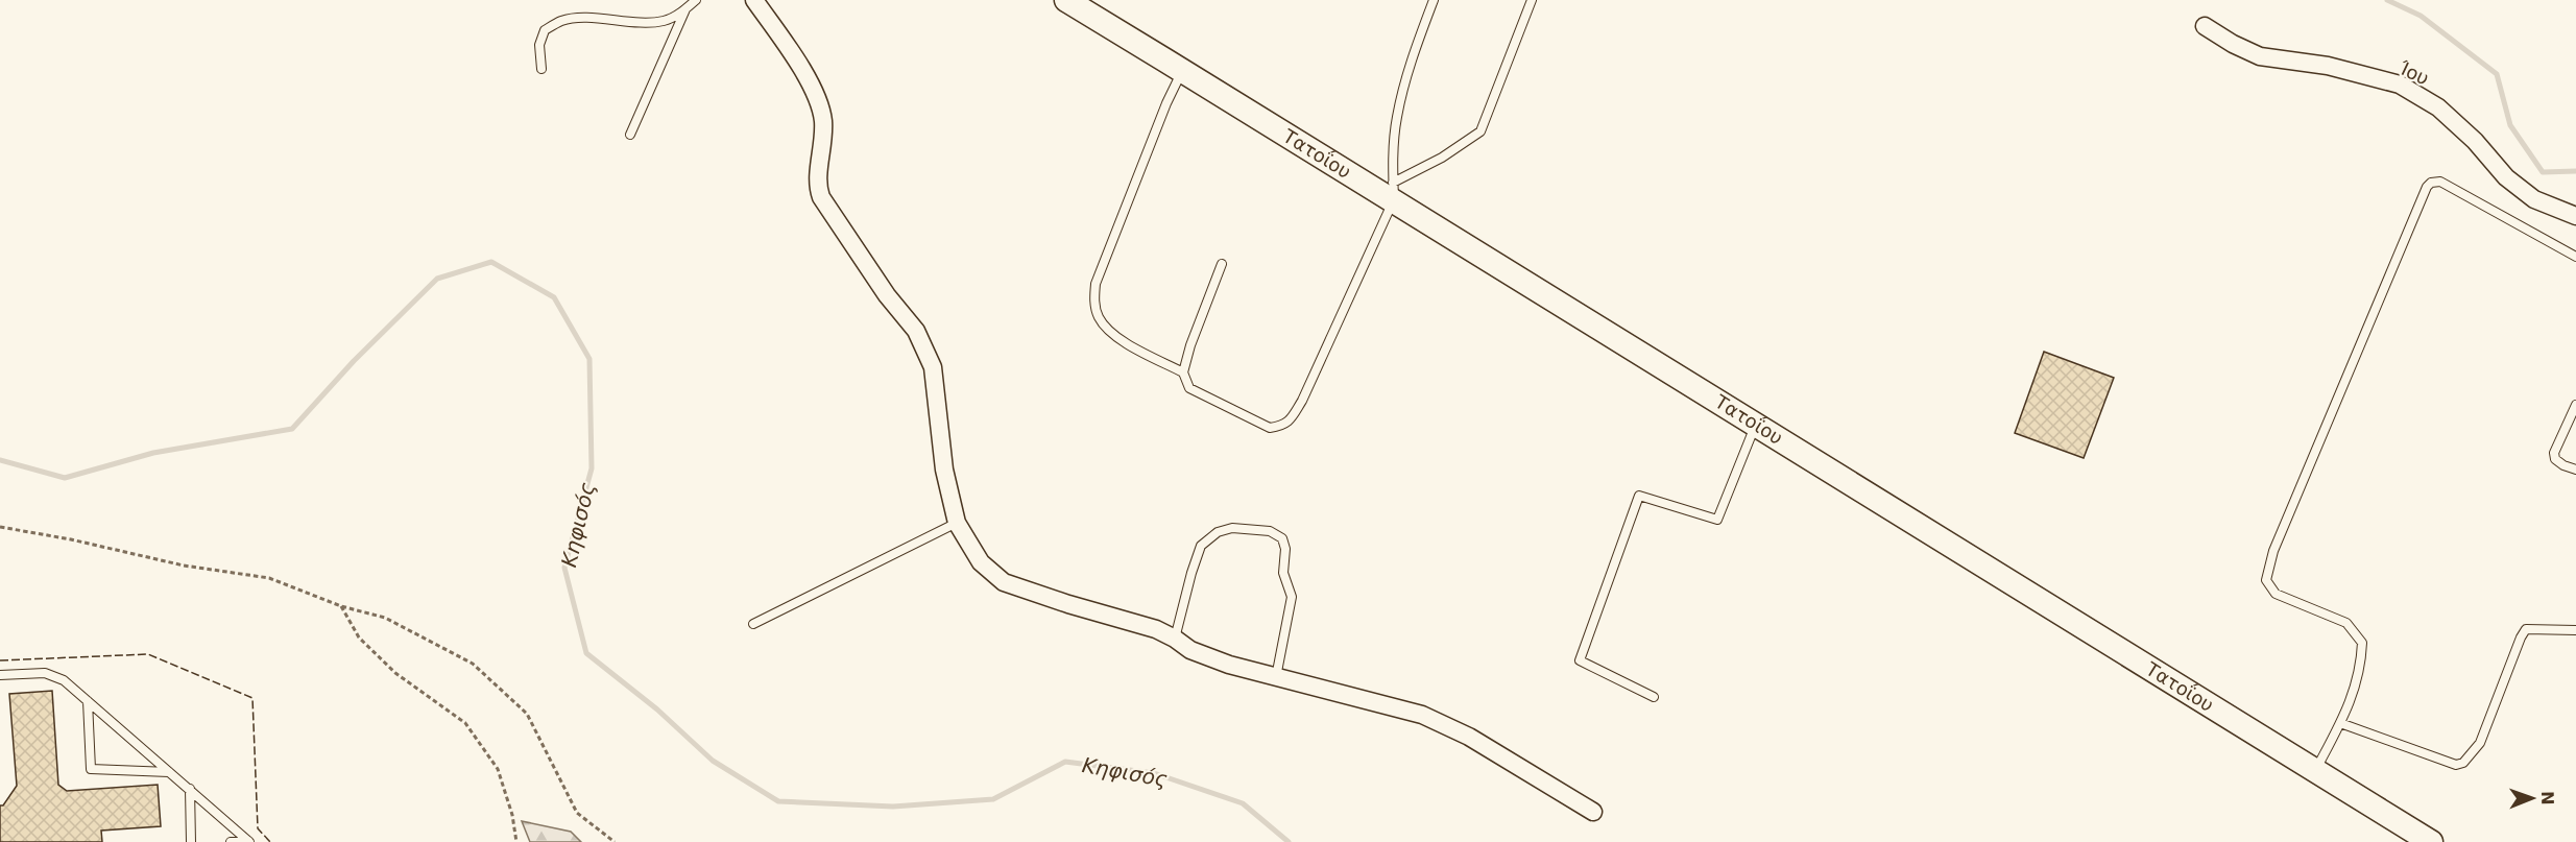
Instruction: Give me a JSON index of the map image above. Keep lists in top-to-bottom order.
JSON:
{
  "streets": {
    "street": ["Ίου", "Τατοΐου"]
  },
  "water": ["Κηφισός"],
  "north": "right"
}
